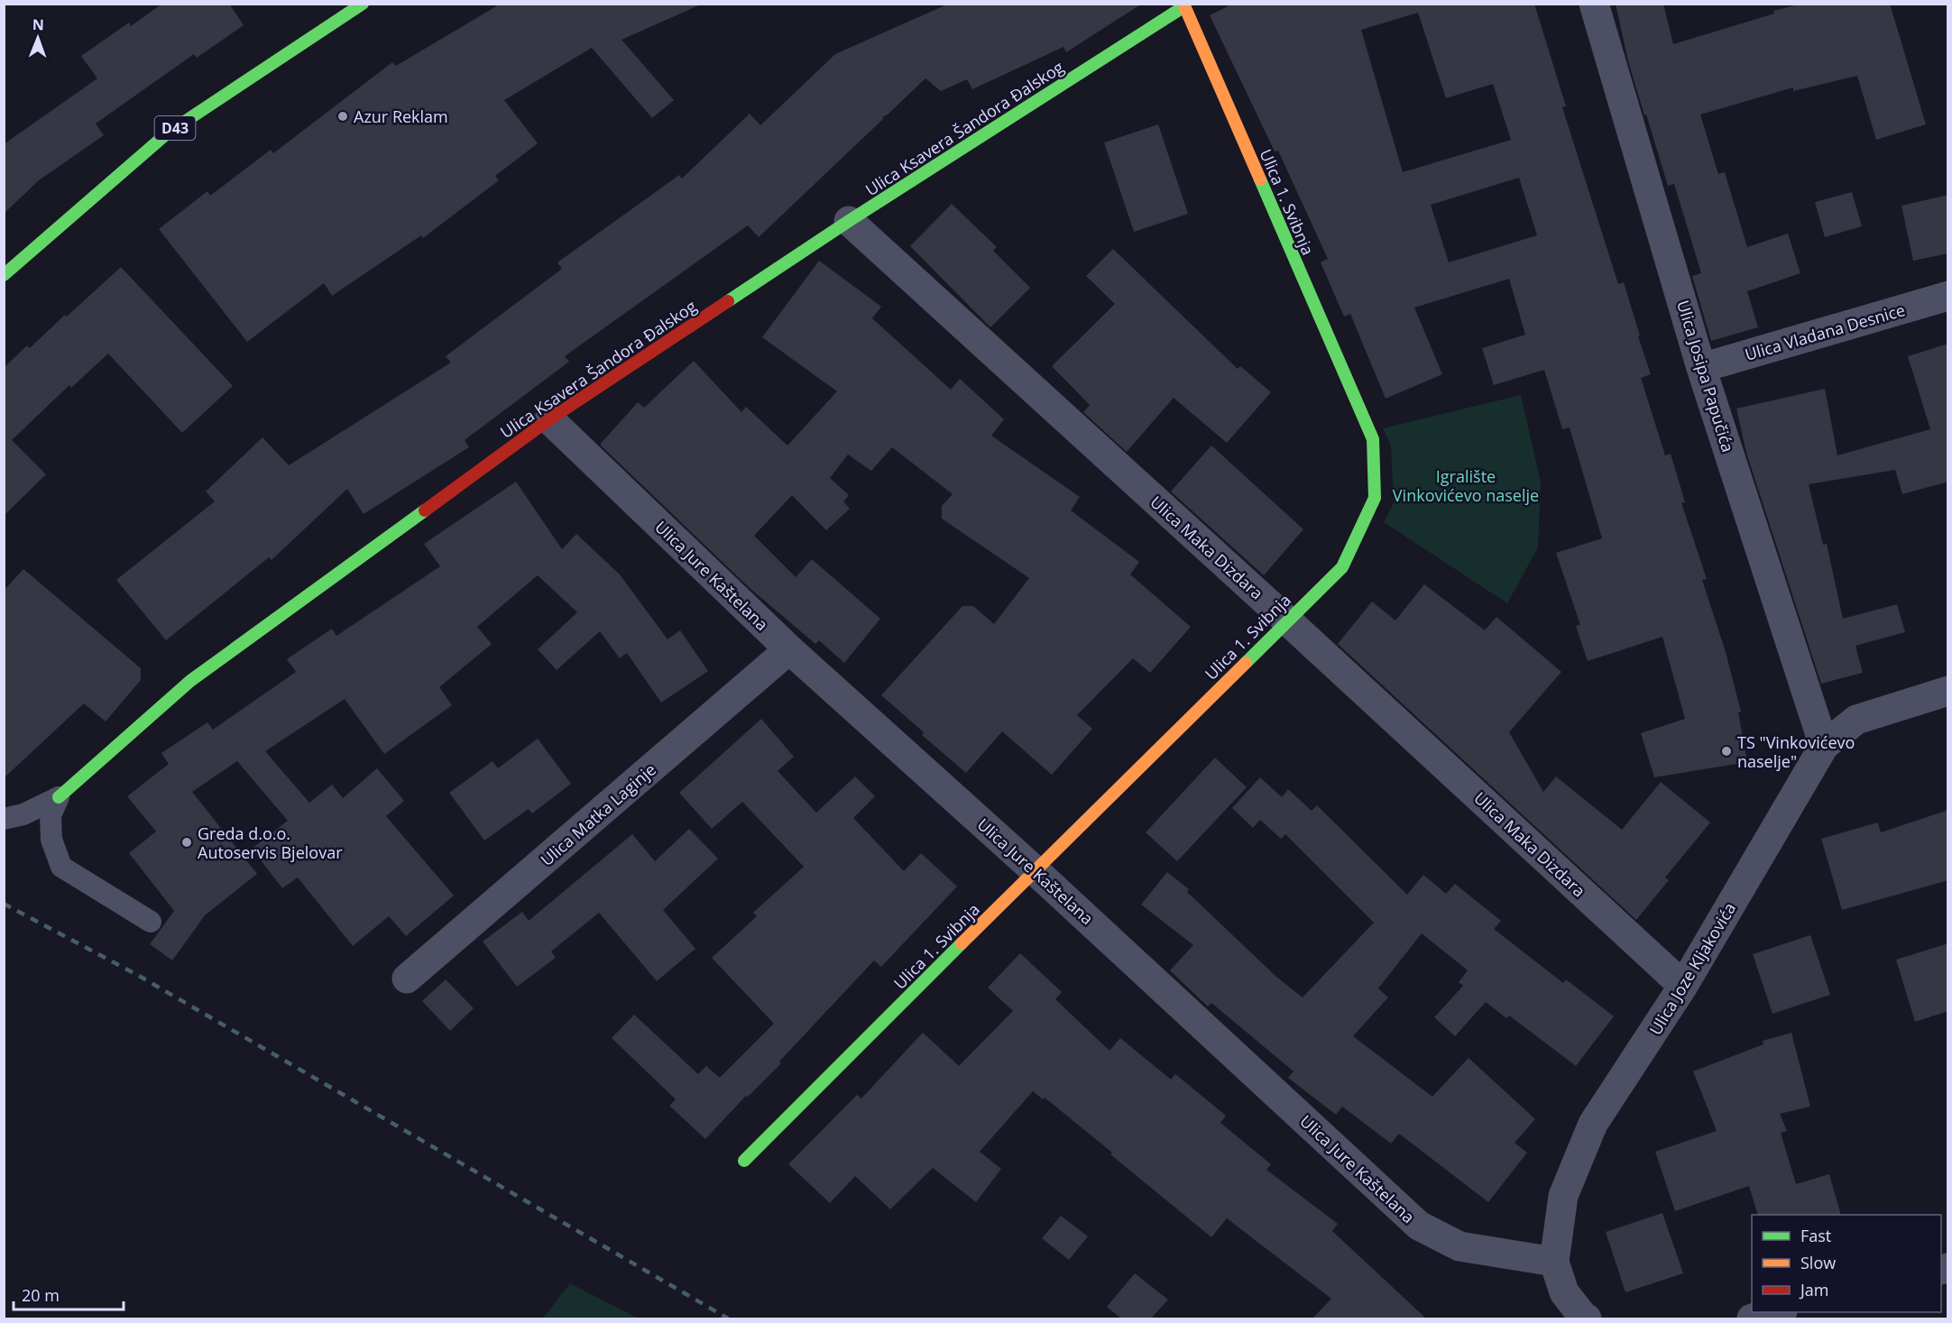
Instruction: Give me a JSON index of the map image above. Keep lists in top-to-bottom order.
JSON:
{
  "streets": {
    "street": [
      "D43",
      "Ulica Ksavera Šandora Đalskog",
      "Ulica 1. Svibnja",
      "Ulica Vladana Desnice",
      "Ulica Josipa Papučića",
      "Ulica Maka Dizdara",
      "Ulica Jure Kaštelana",
      "Ulica Matka Laginje",
      "Ulica Joze Kljakovića"
    ]
  },
  "crossings": [
    ["Ulica Ksavera Šandora Đalskog", "Ulica 1. Svibnja"],
    ["Ulica Ksavera Šandora Đalskog", "Ulica Maka Dizdara"],
    ["Ulica Ksavera Šandora Đalskog", "Ulica Jure Kaštelana"],
    ["Ulica 1. Svibnja", "Ulica Maka Dizdara"],
    ["Ulica 1. Svibnja", "Ulica Jure Kaštelana"],
    ["Ulica Vladana Desnice", "Ulica Josipa Papučića"],
    ["Ulica Josipa Papučića", "Ulica Joze Kljakovića"],
    ["Ulica Maka Dizdara", "Ulica Joze Kljakovića"],
    ["Ulica Jure Kaštelana", "Ulica Matka Laginje"],
    ["Ulica Jure Kaštelana", "Ulica Joze Kljakovića"]
  ],
  "parks": ["Igralište Vinkovićevo naselje"],
  "places": ["Azur Reklam", "TS \"Vinkovićevo naselje\"", "Greda d.o.o. Autoservis Bjelovar"],
  "legend": ["Fast", "Slow", "Jam"],
  "scale_bar": "20 m",
  "north": "top"
}
